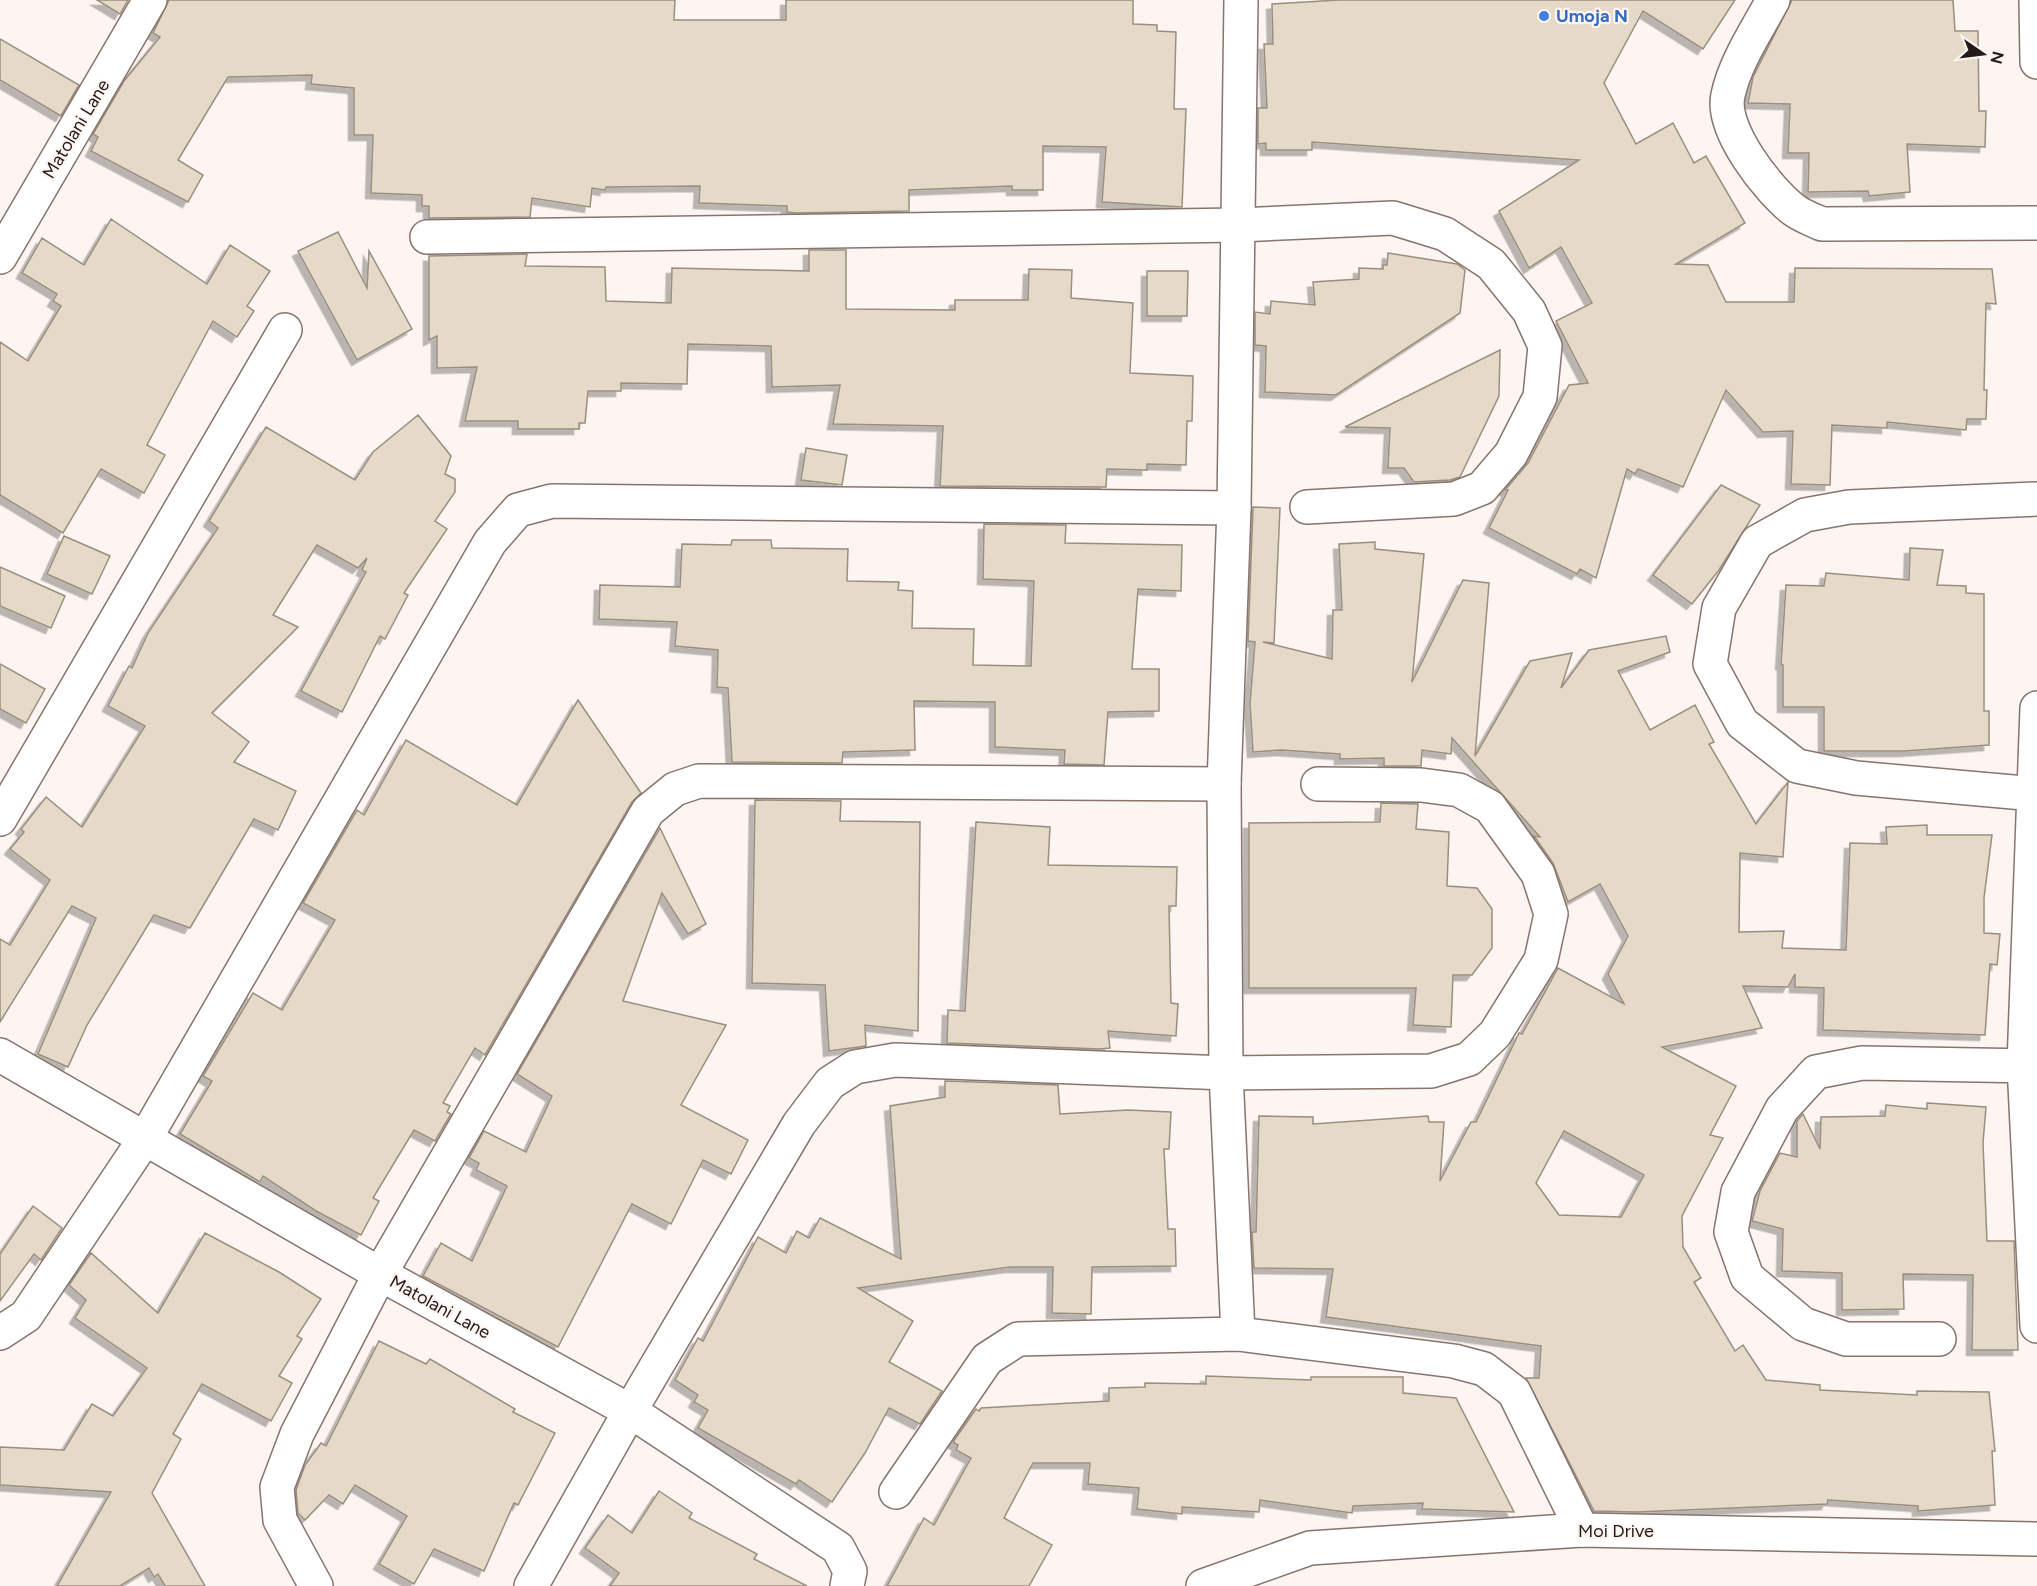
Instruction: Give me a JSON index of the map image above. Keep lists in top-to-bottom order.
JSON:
{
  "streets": {
    "street": ["Matolani Lane", "Moi Drive"]
  },
  "places": ["Umoja N"],
  "north": "right"
}
